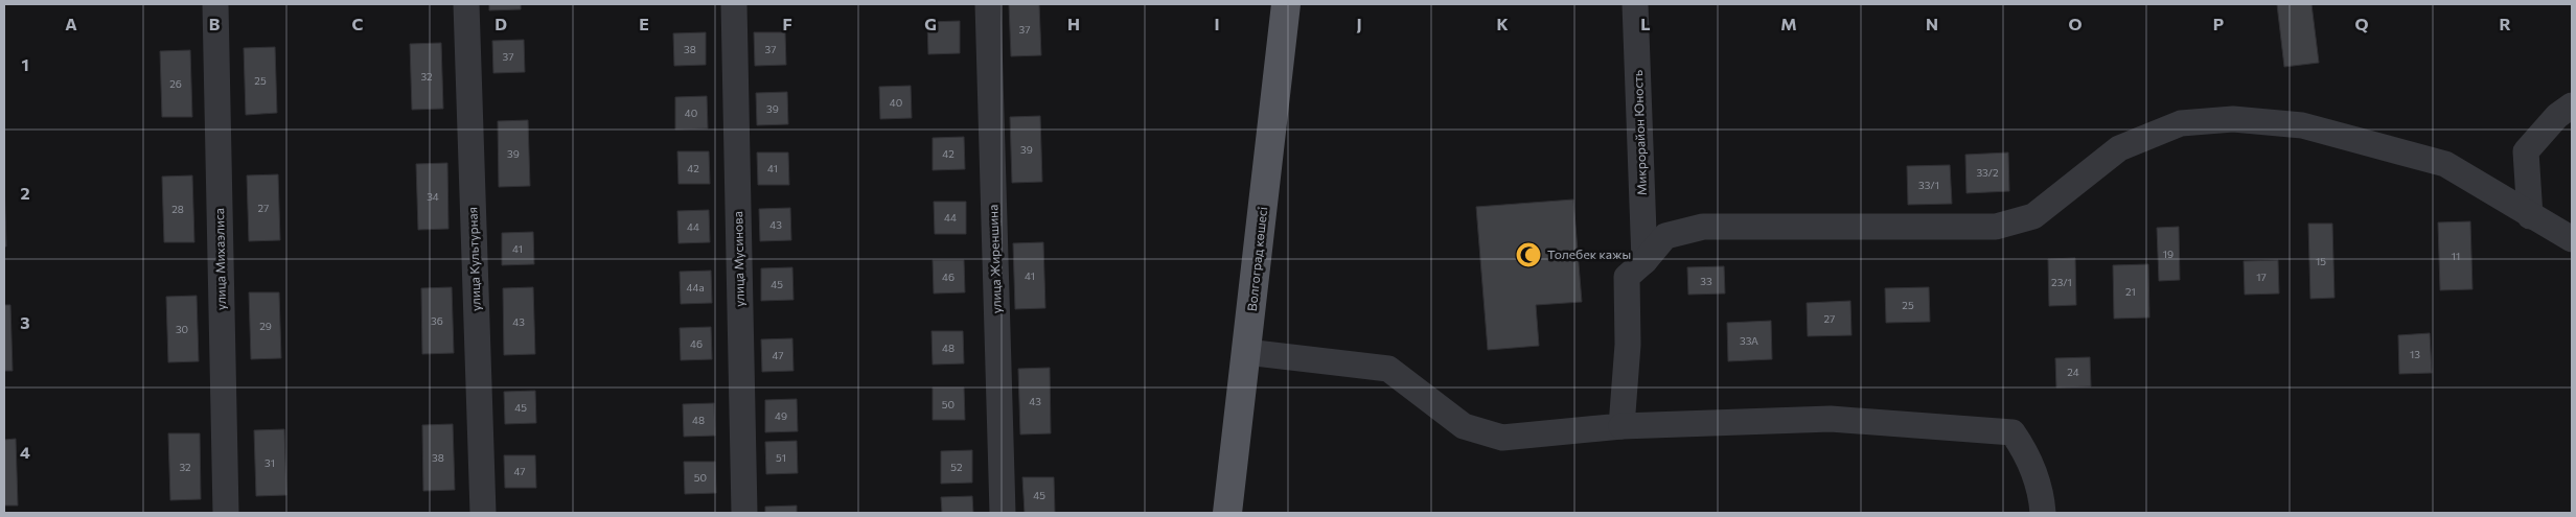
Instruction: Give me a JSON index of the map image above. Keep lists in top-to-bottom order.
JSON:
{
  "streets": {
    "main road": ["Волгоград көшесі"],
    "street": [
      "Микрорайон Юность",
      "улица Михаэлиса",
      "улица Культурная",
      "улица Мусинова",
      "улица Жиреншина"
    ]
  },
  "places": {
    "mosque": ["Толебек кажы"]
  },
  "house_numbers": [
    "37",
    "38",
    "37",
    "37",
    "32",
    "25",
    "26",
    "40",
    "39",
    "40",
    "39",
    "39",
    "42",
    "42",
    "41",
    "33/2",
    "33/1",
    "34",
    "27",
    "28",
    "44",
    "43",
    "44",
    "41",
    "19",
    "11",
    "15",
    "41",
    "46",
    "17",
    "33",
    "23/1",
    "45",
    "44а",
    "21",
    "25",
    "27",
    "36",
    "43",
    "29",
    "30",
    "33А",
    "46",
    "48",
    "13",
    "47",
    "24",
    "43",
    "50",
    "45",
    "49",
    "48",
    "38",
    "51",
    "31",
    "32",
    "52",
    "47",
    "50",
    "45"
  ],
  "grid": {
    "columns": [
      "A",
      "B",
      "C",
      "D",
      "E",
      "F",
      "G",
      "H",
      "I",
      "J",
      "K",
      "L",
      "M",
      "N",
      "O",
      "P",
      "Q",
      "R"
    ],
    "rows": [
      "1",
      "2",
      "3",
      "4"
    ]
  }
}
